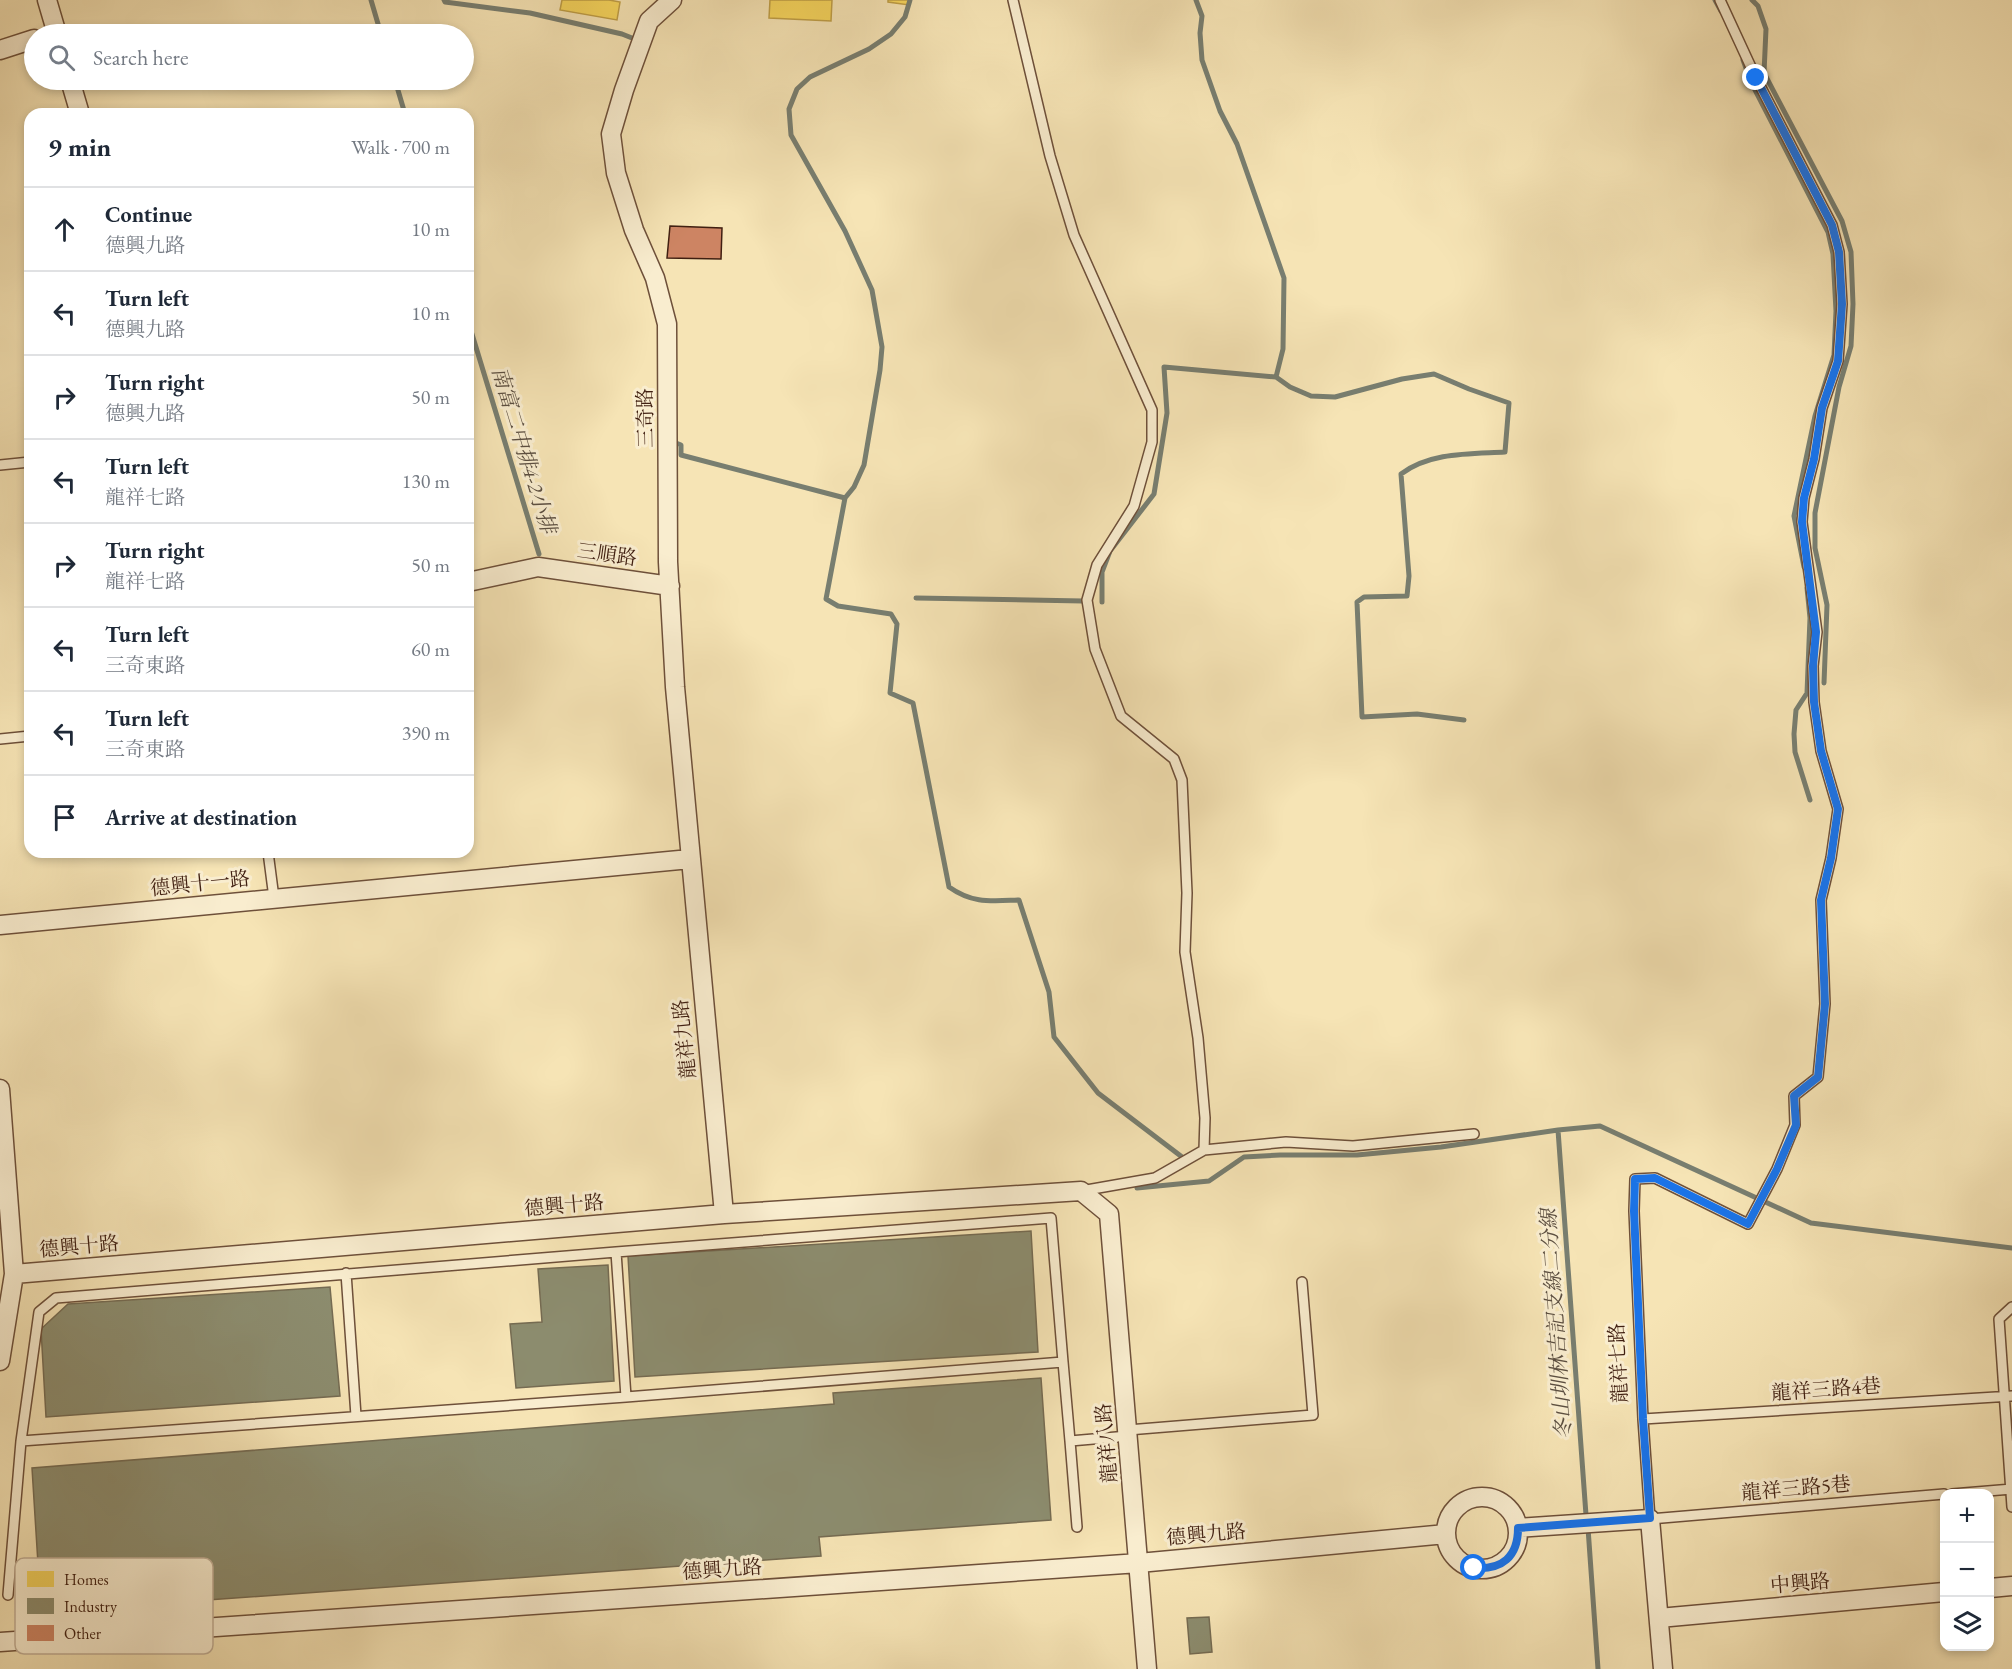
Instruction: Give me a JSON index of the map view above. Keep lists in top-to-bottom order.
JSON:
{
  "streets": {
    "street": [
      "三奇路",
      "三順路",
      "德興十一路",
      "龍祥九路",
      "德興十路",
      "龍祥七路",
      "龍祥八路",
      "德興九路",
      "中興路"
    ],
    "lane": ["龍祥三路4巷", "龍祥三路5巷"]
  },
  "crossings": [
    ["三奇路", "三順路"],
    ["三奇路", "德興十一路"],
    ["三奇路", "龍祥九路"],
    ["德興十一路", "龍祥九路"],
    ["龍祥九路", "德興十路"],
    ["德興十路", "龍祥八路"],
    ["龍祥七路", "龍祥三路4巷"],
    ["龍祥七路", "龍祥三路5巷"],
    ["龍祥七路", "中興路"],
    ["龍祥八路", "德興九路"]
  ],
  "water": ["南富二中排4-2小排", "冬山圳林吉記支線二分線"],
  "legend": ["Homes", "Industry", "Other"],
  "page": {
    "search": "Search here",
    "heading": ["9 min", "Walk · 700 m"],
    "list": [
      ["Continue", "德興九路", "10 m"],
      ["Turn left", "德興九路", "10 m"],
      ["Turn right", "德興九路", "50 m"],
      ["Turn left", "龍祥七路", "130 m"],
      ["Turn right", "龍祥七路", "50 m"],
      ["Turn left", "三奇東路", "60 m"],
      ["Turn left", "三奇東路", "390 m"],
      "Arrive at destination"
    ],
    "map_buttons": ["+", "−"]
  }
}
